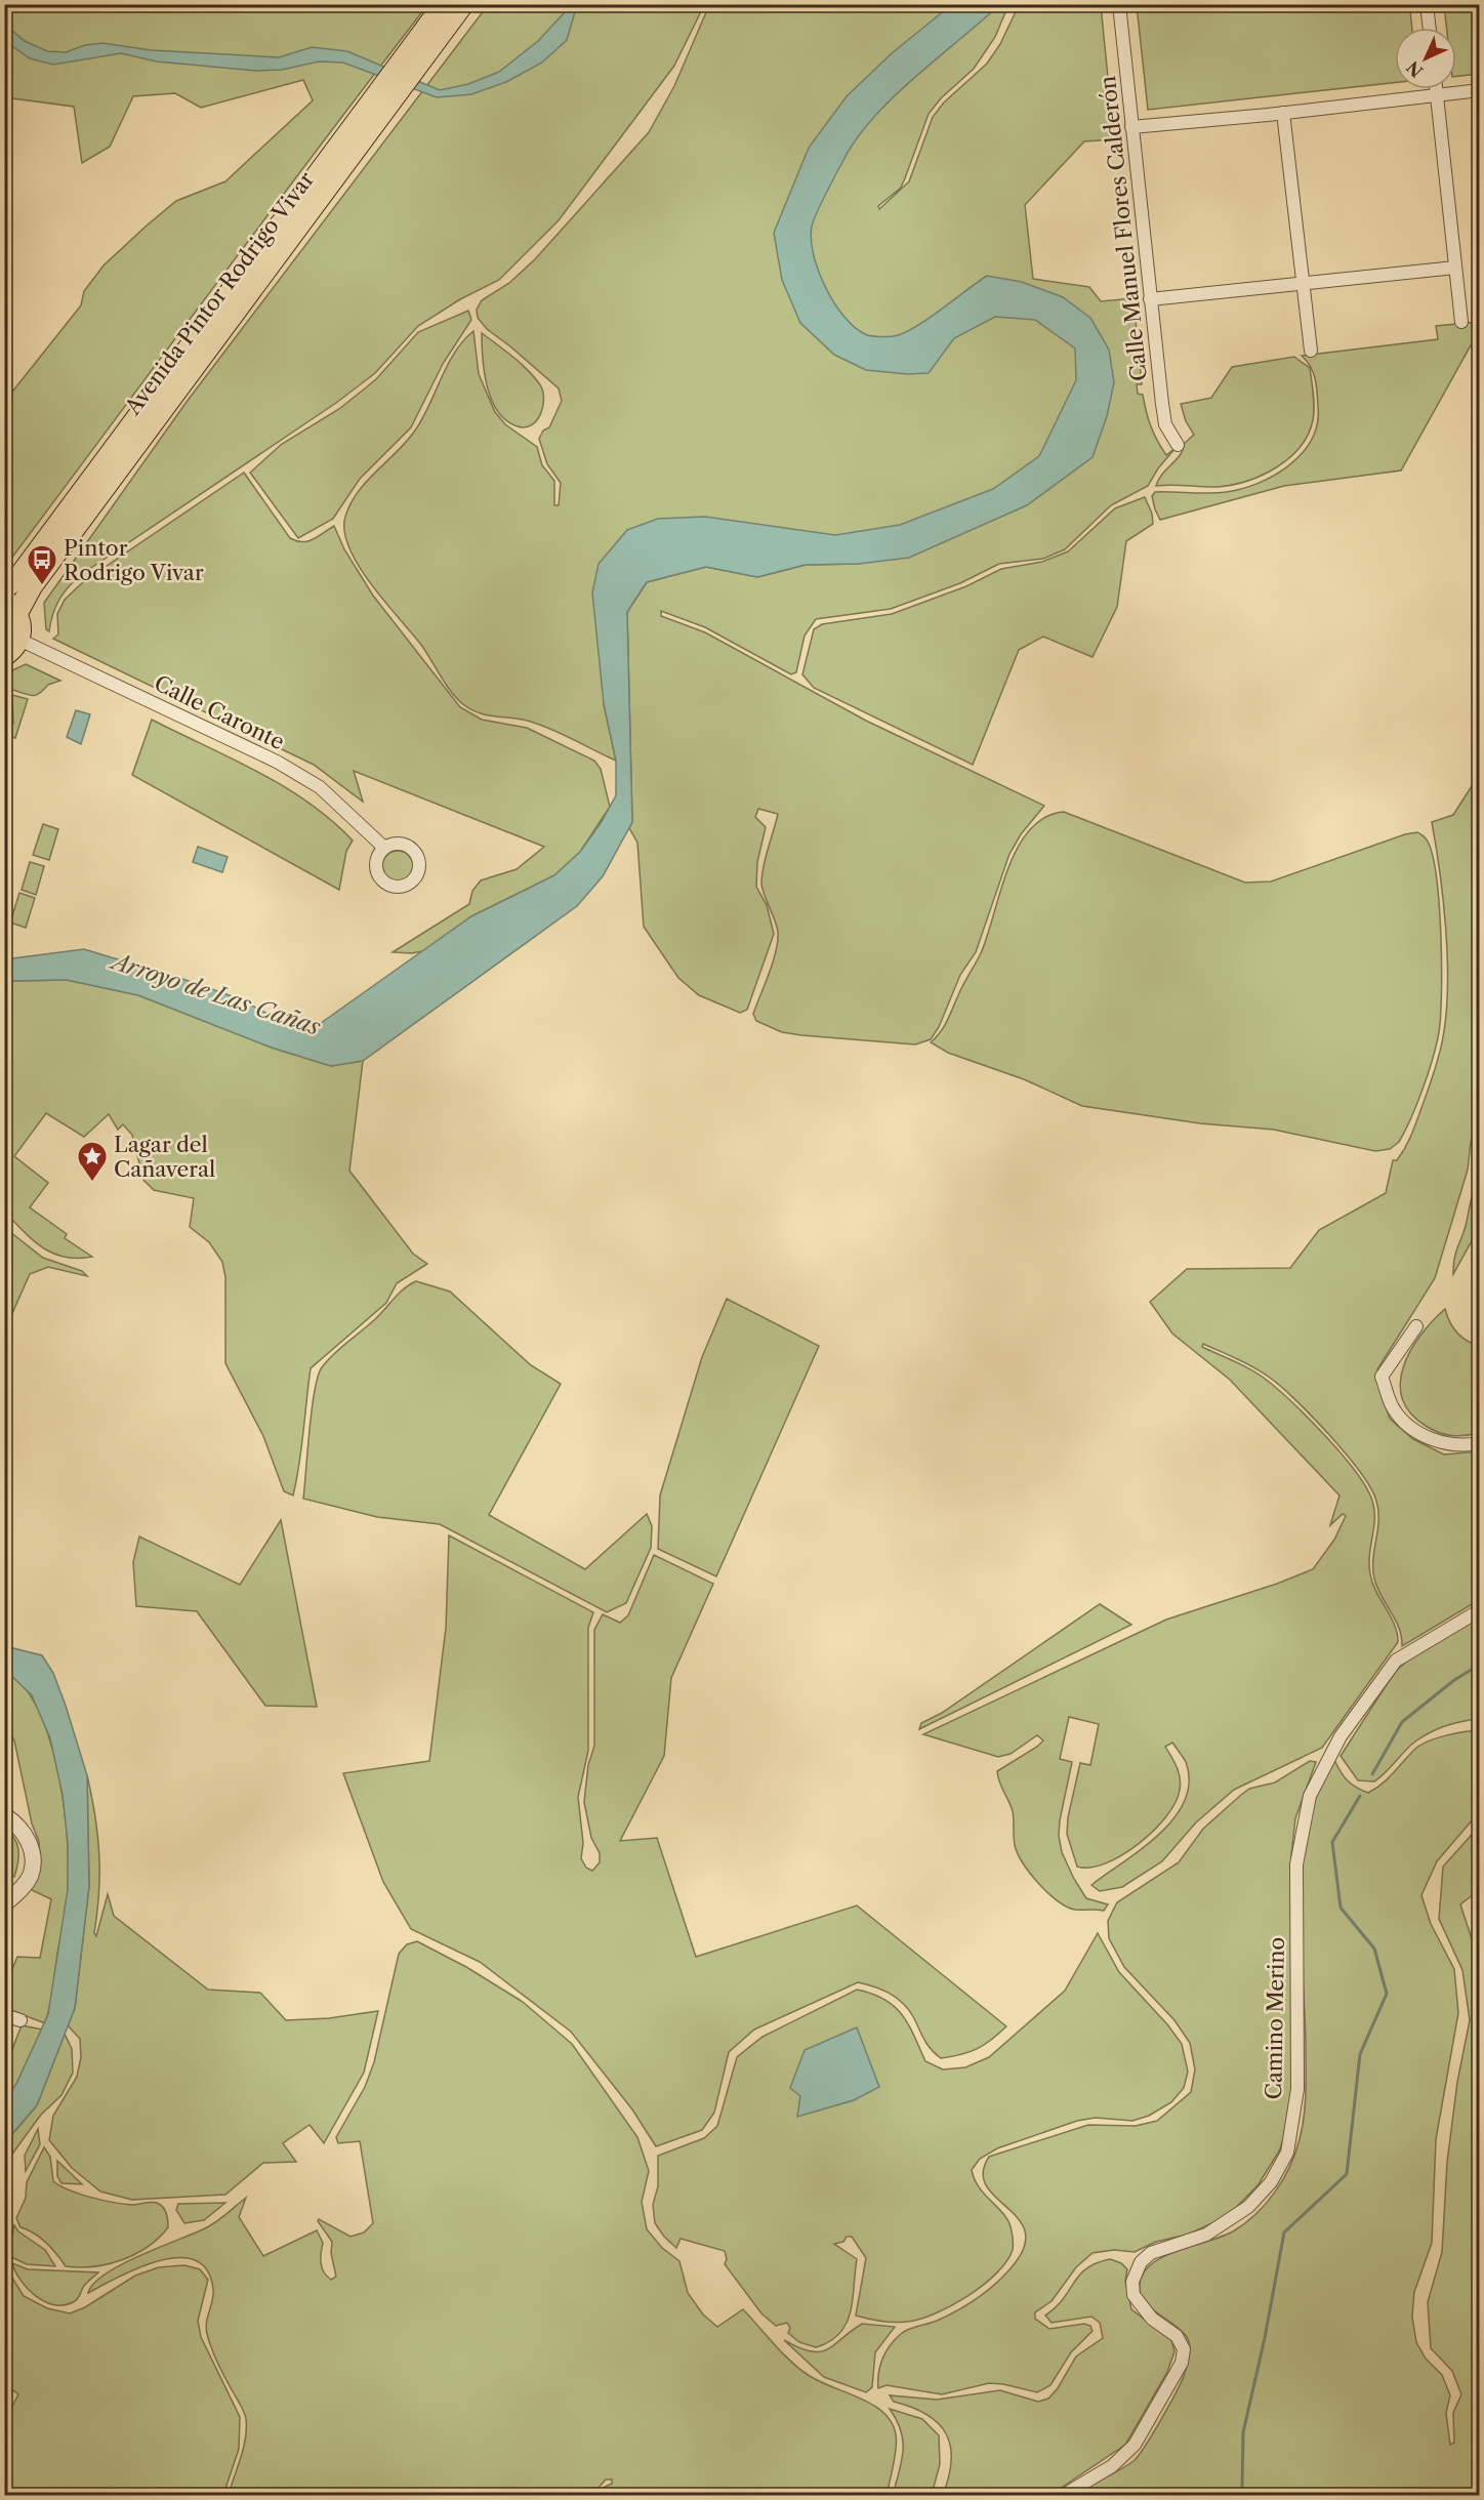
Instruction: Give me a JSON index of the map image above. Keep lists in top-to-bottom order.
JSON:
{
  "streets": {
    "main road": ["Avenida Pintor Rodrigo Vivar"],
    "street": ["Calle Manuel Flores Calderón", "Calle Caronte", "Camino Merino"]
  },
  "water": ["Arroyo de Las Cañas"],
  "places": {
    "bus stop": ["Pintor Rodrigo Vivar"],
    "place": ["Lagar del Cañaveral"]
  },
  "north": "bottom left"
}
